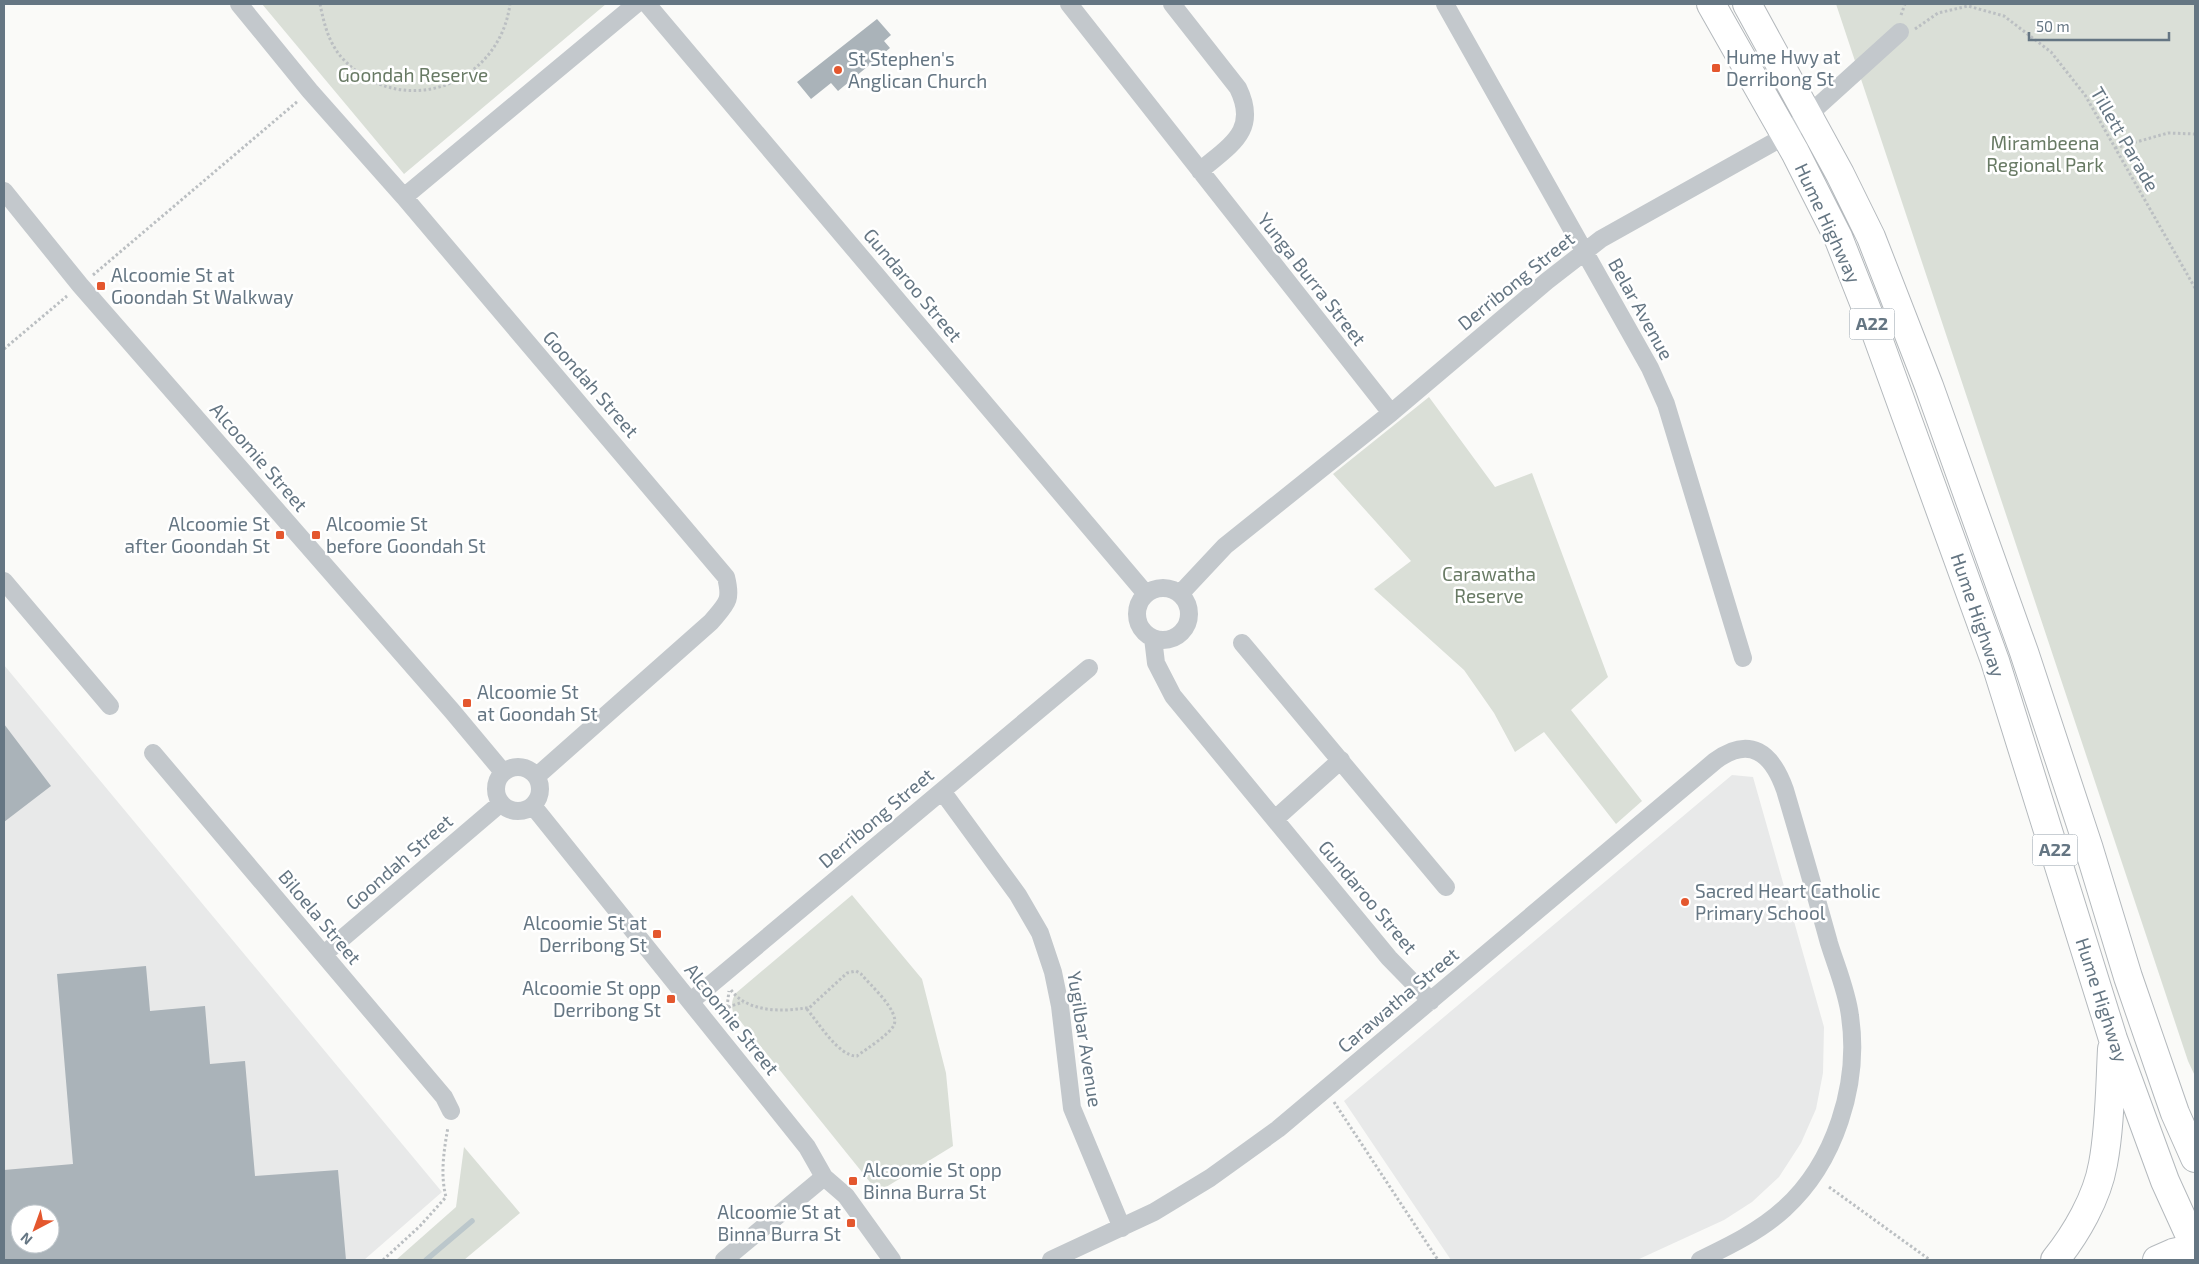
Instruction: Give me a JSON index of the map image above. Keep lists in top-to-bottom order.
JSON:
{
  "streets": {
    "main road": ["Hume Highway", "A22"],
    "street": [
      "Yunga Burra Street",
      "Derribong Street",
      "Gundaroo Street",
      "Belar Avenue",
      "Goondah Street",
      "Alcoomie Street",
      "Biloela Street",
      "Carawatha Street",
      "Yugilbar Avenue"
    ],
    "path": ["Tillett Parade"]
  },
  "crossings": [
    ["Tillett Parade", "Derribong Street"],
    ["Hume Highway", "Derribong Street"],
    ["Yunga Burra Street", "Derribong Street"],
    ["Derribong Street", "Gundaroo Street"],
    ["Derribong Street", "Belar Avenue"],
    ["Derribong Street", "Alcoomie Street"],
    ["Derribong Street", "Yugilbar Avenue"],
    ["Gundaroo Street", "Carawatha Street"],
    ["Goondah Street", "Alcoomie Street"],
    ["Goondah Street", "Biloela Street"],
    ["Carawatha Street", "Yugilbar Avenue"]
  ],
  "parks": ["Goondah Reserve", "Mirambeena Regional Park", "Carawatha Reserve"],
  "places": {
    "transit": [
      "Hume Hwy at Derribong St",
      "Alcoomie St at Goondah St Walkway",
      "Alcoomie St after Goondah St",
      "Alcoomie St before Goondah St",
      "Alcoomie St at Goondah St",
      "Alcoomie St at Derribong St",
      "Alcoomie St opp Derribong St",
      "Alcoomie St opp Binna Burra St",
      "Alcoomie St at Binna Burra St"
    ],
    "other": ["St Stephen's Anglican Church", "Sacred Heart Catholic Primary School"]
  },
  "scale_bar": "50 m",
  "north": "bottom left"
}
